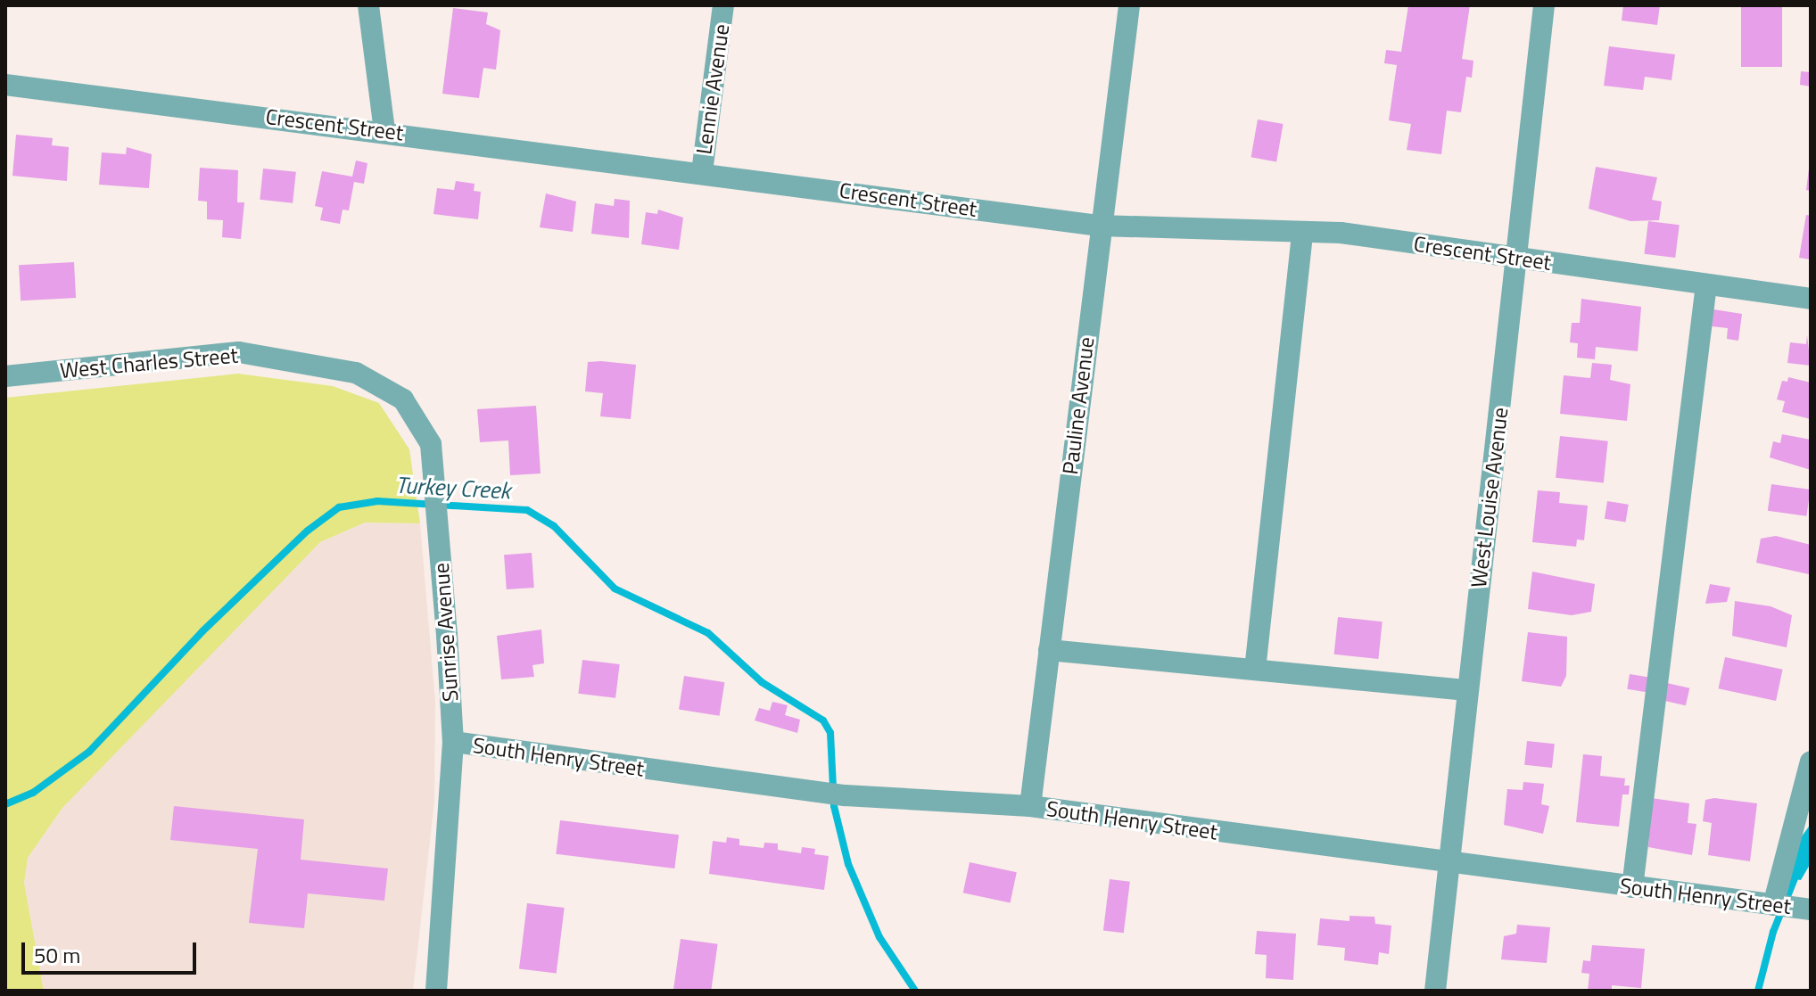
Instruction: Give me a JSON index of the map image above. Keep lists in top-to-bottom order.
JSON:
{
  "streets": {
    "street": [
      "Lennie Avenue",
      "Crescent Street",
      "West Charles Street",
      "Pauline Avenue",
      "West Louise Avenue",
      "Sunrise Avenue",
      "South Henry Street"
    ]
  },
  "crossings": [
    ["Lennie Avenue", "Crescent Street"],
    ["Crescent Street", "Pauline Avenue"],
    ["Crescent Street", "West Louise Avenue"],
    ["West Charles Street", "Sunrise Avenue"],
    ["Pauline Avenue", "South Henry Street"],
    ["West Louise Avenue", "South Henry Street"],
    ["Sunrise Avenue", "South Henry Street"]
  ],
  "water": ["Turkey Creek"],
  "scale_bar": "50 m"
}
